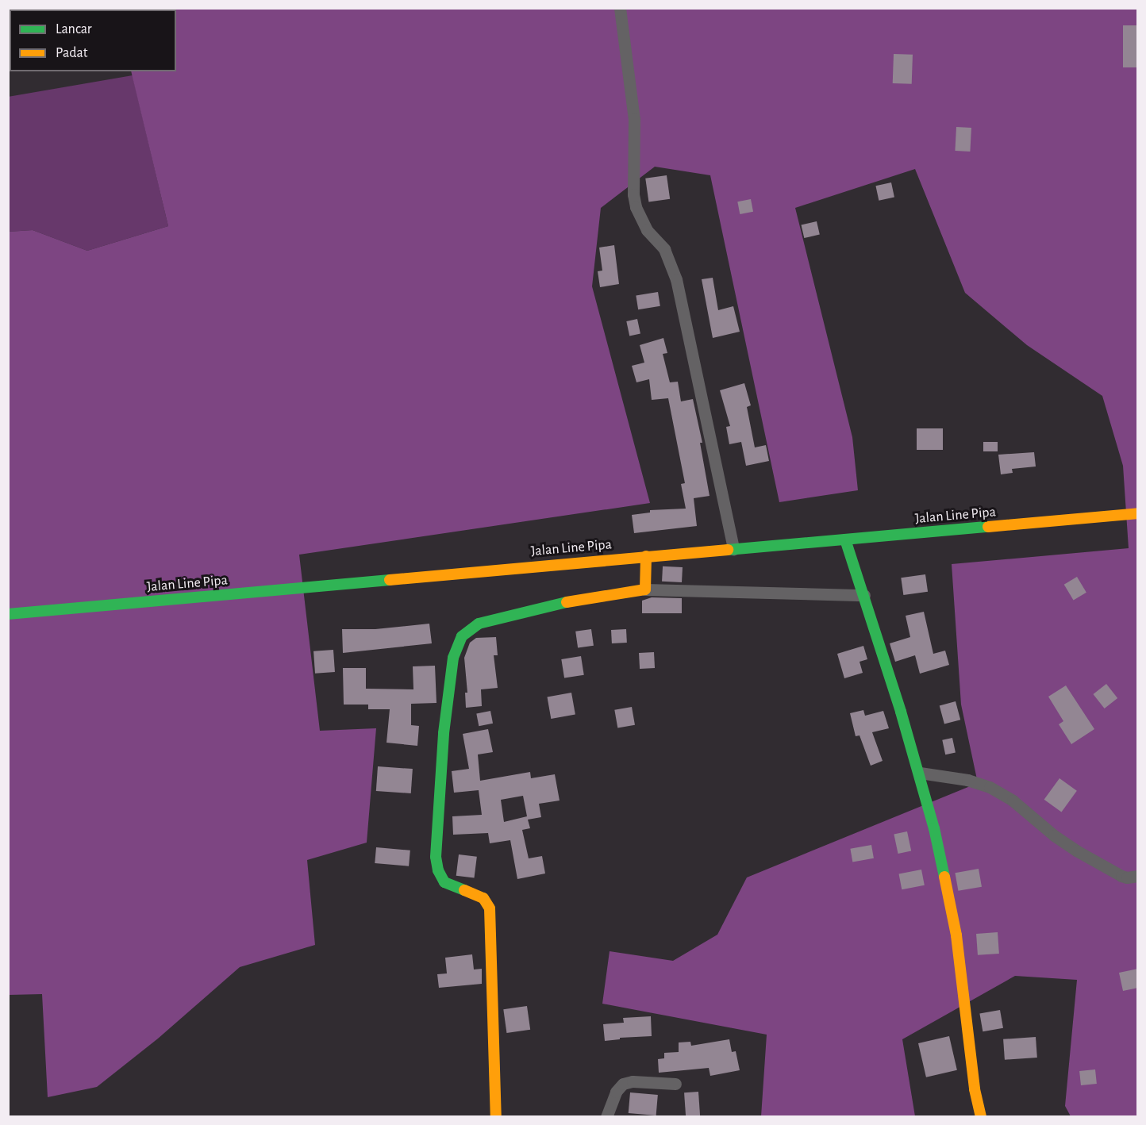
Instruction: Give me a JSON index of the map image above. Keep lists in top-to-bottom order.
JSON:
{
  "streets": {
    "street": ["Jalan Line Pipa"]
  },
  "legend": ["Lancar", "Padat"]
}
